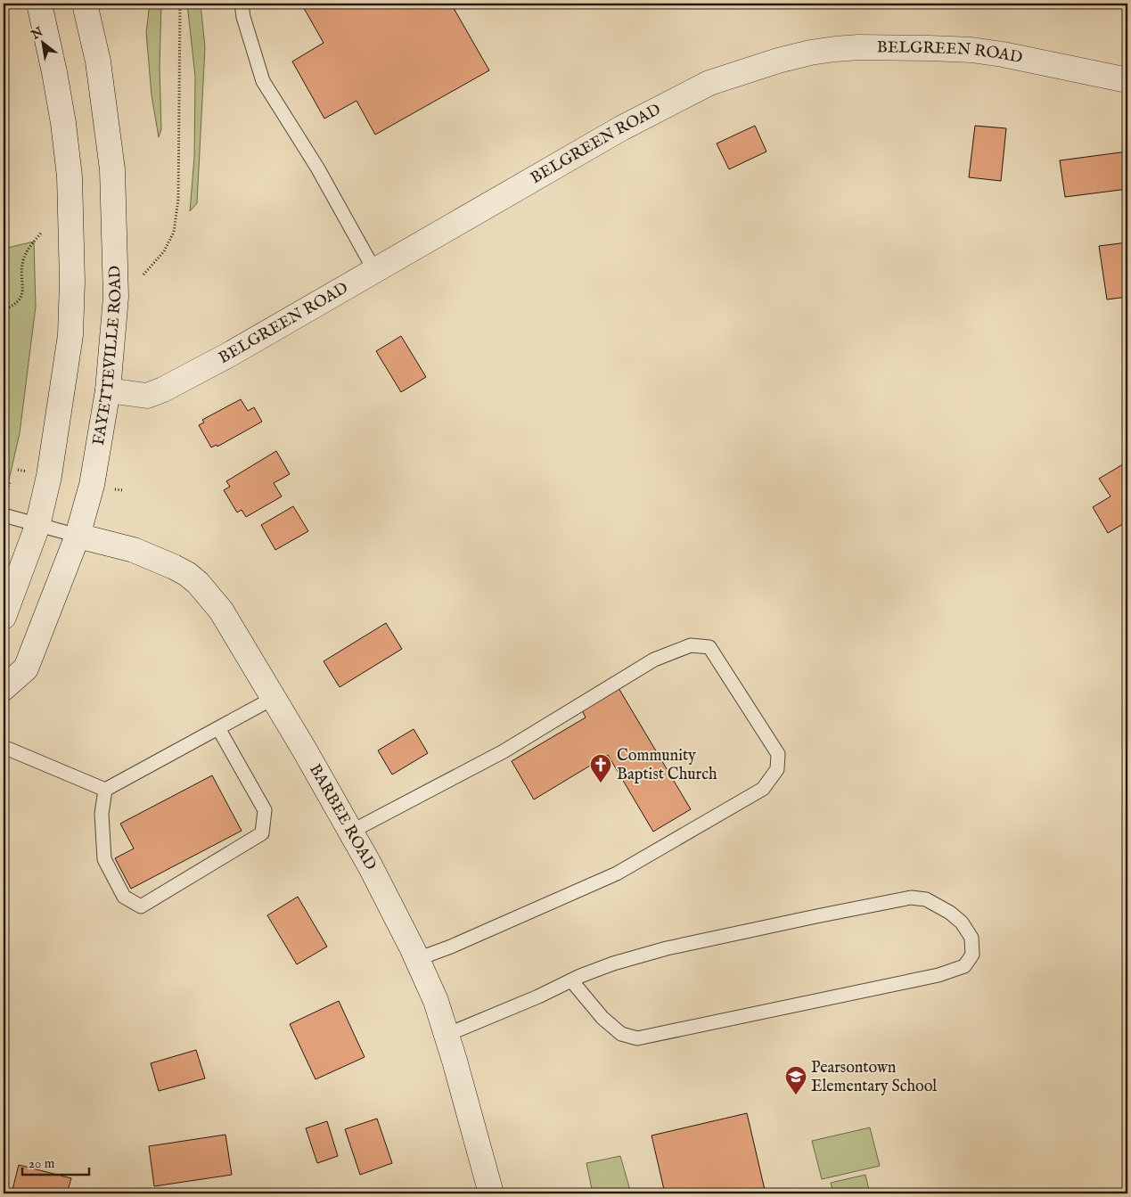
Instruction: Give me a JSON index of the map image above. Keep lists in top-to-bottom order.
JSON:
{
  "streets": {
    "street": ["BELGREEN ROAD", "FAYETTEVILLE ROAD", "BARBEE ROAD"]
  },
  "crossings": [
    ["BELGREEN ROAD", "FAYETTEVILLE ROAD"],
    ["FAYETTEVILLE ROAD", "BARBEE ROAD"]
  ],
  "places": {
    "church": ["Community Baptist Church"],
    "school or university": ["Pearsontown Elementary School"]
  },
  "scale_bar": "20 m",
  "north": "top left"
}
